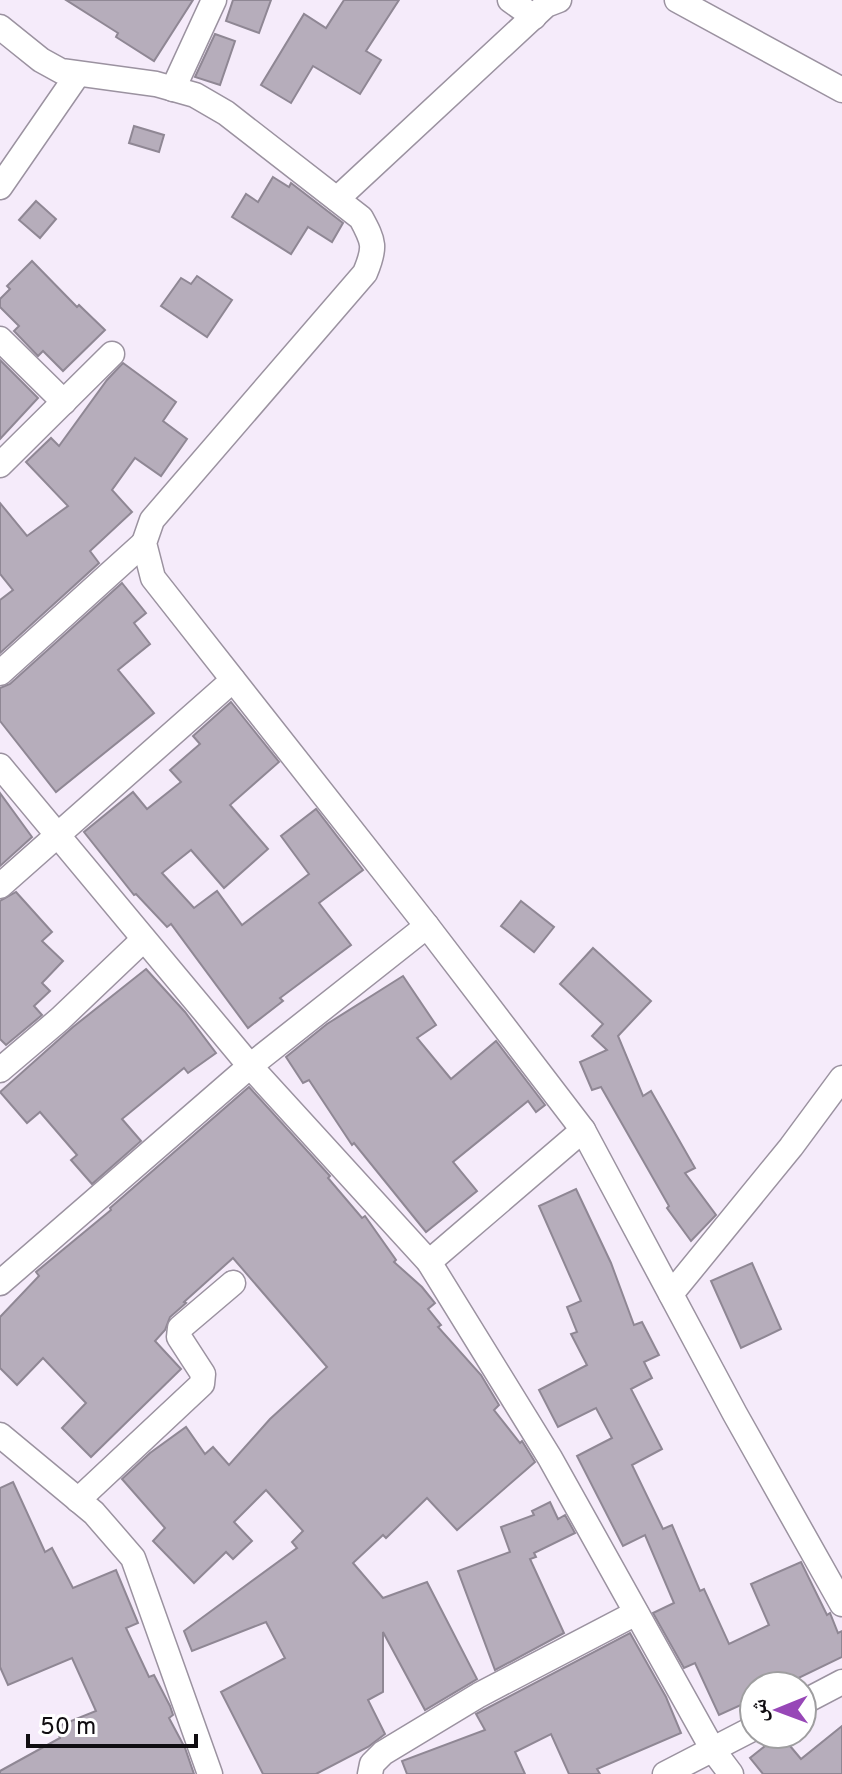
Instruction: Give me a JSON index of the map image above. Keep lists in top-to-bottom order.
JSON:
{
  "scale_bar": "50 m",
  "north": "left"
}
